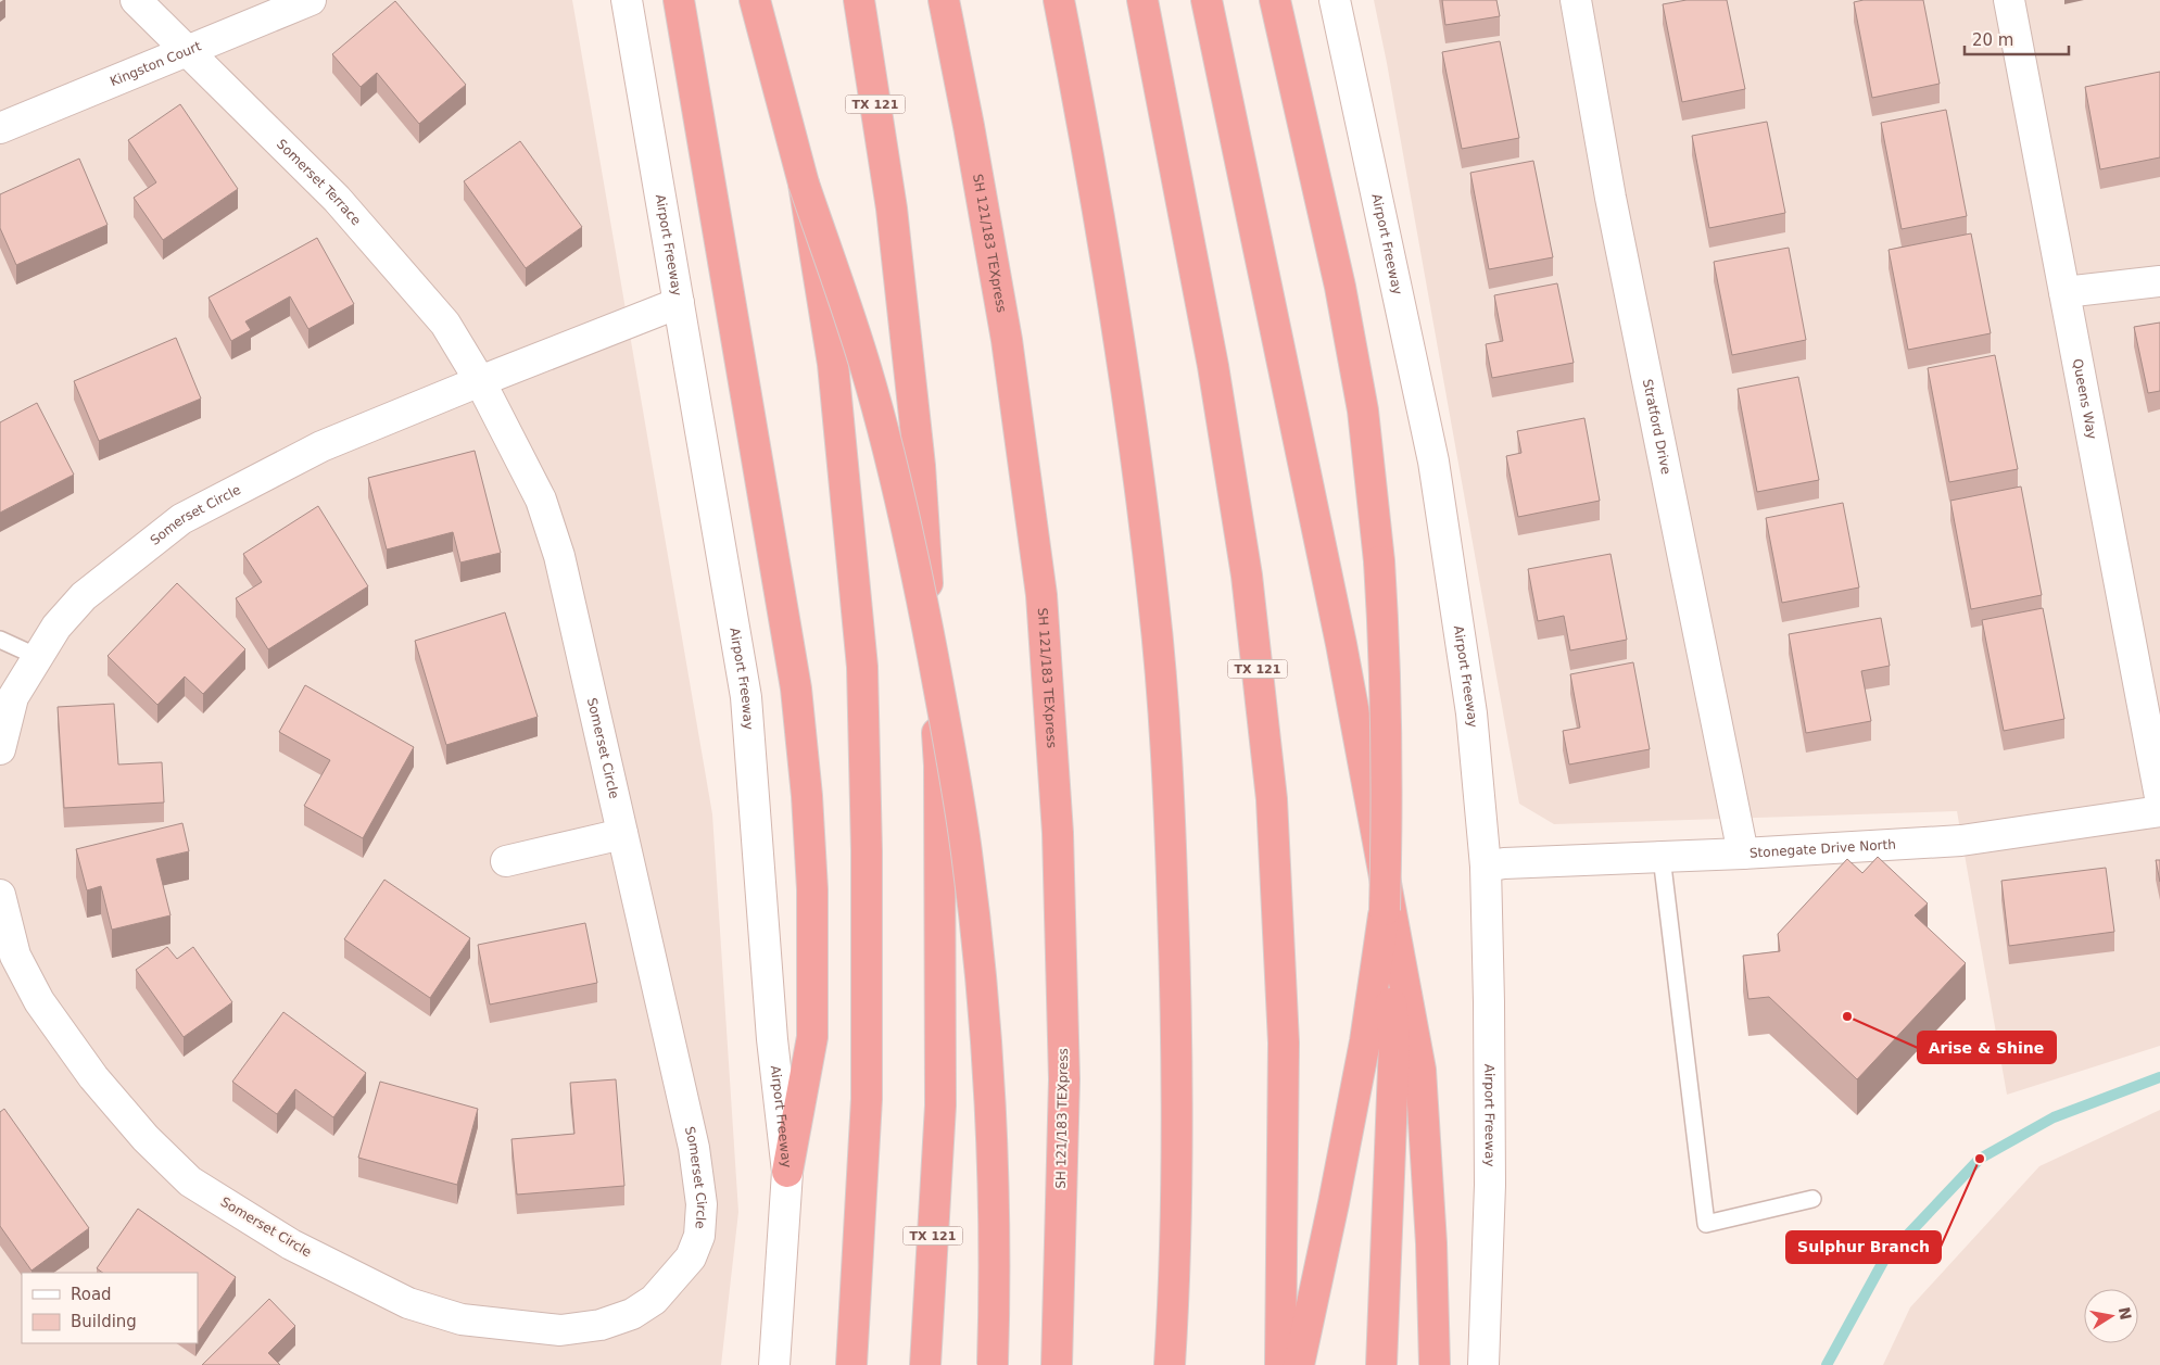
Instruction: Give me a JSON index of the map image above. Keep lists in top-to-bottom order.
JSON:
{
  "streets": {
    "highway": ["TX 121", "SH 121/183 TEXpress"],
    "street": [
      "Kingston Court",
      "Somerset Terrace",
      "Airport Freeway",
      "Queens Way",
      "Stratford Drive",
      "Somerset Circle",
      "Stonegate Drive North"
    ]
  },
  "crossings": [
    ["Kingston Court", "Somerset Terrace"],
    ["Somerset Terrace", "Somerset Circle"],
    ["Airport Freeway", "Somerset Circle"],
    ["Airport Freeway", "Stonegate Drive North"],
    ["Stratford Drive", "Stonegate Drive North"]
  ],
  "places": ["Arise & Shine", "Sulphur Branch"],
  "legend": ["Road", "Building"],
  "scale_bar": "20 m",
  "north": "right"
}
